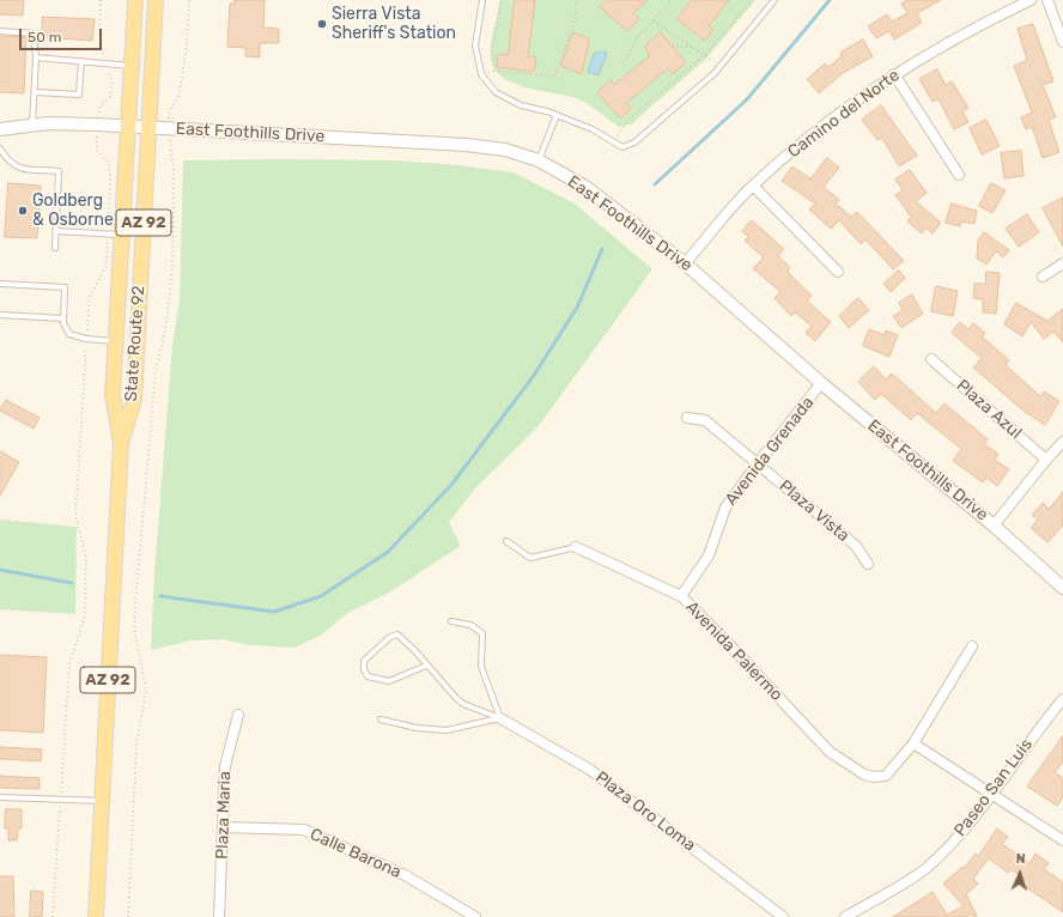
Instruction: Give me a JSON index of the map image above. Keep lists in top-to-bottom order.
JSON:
{
  "streets": {
    "main road": ["AZ 92", "State Route 92"],
    "street": [
      "Camino del Norte",
      "East Foothills Drive",
      "Plaza Azul",
      "Avenida Grenada",
      "Plaza Vista",
      "Avenida Palermo",
      "Paseo San Luis",
      "Plaza Oro Loma",
      "Plaza Maria",
      "Calle Barona"
    ]
  },
  "crossings": [
    ["Camino del Norte", "East Foothills Drive"],
    ["East Foothills Drive", "State Route 92"],
    ["East Foothills Drive", "Avenida Grenada"],
    ["AZ 92", "State Route 92"],
    ["Avenida Grenada", "Plaza Vista"],
    ["Avenida Grenada", "Avenida Palermo"],
    ["Plaza Maria", "Calle Barona"]
  ],
  "places": ["Sierra Vista Sheriff's Station", "Goldberg & Osborne"],
  "scale_bar": "50 m",
  "north": "top"
}
